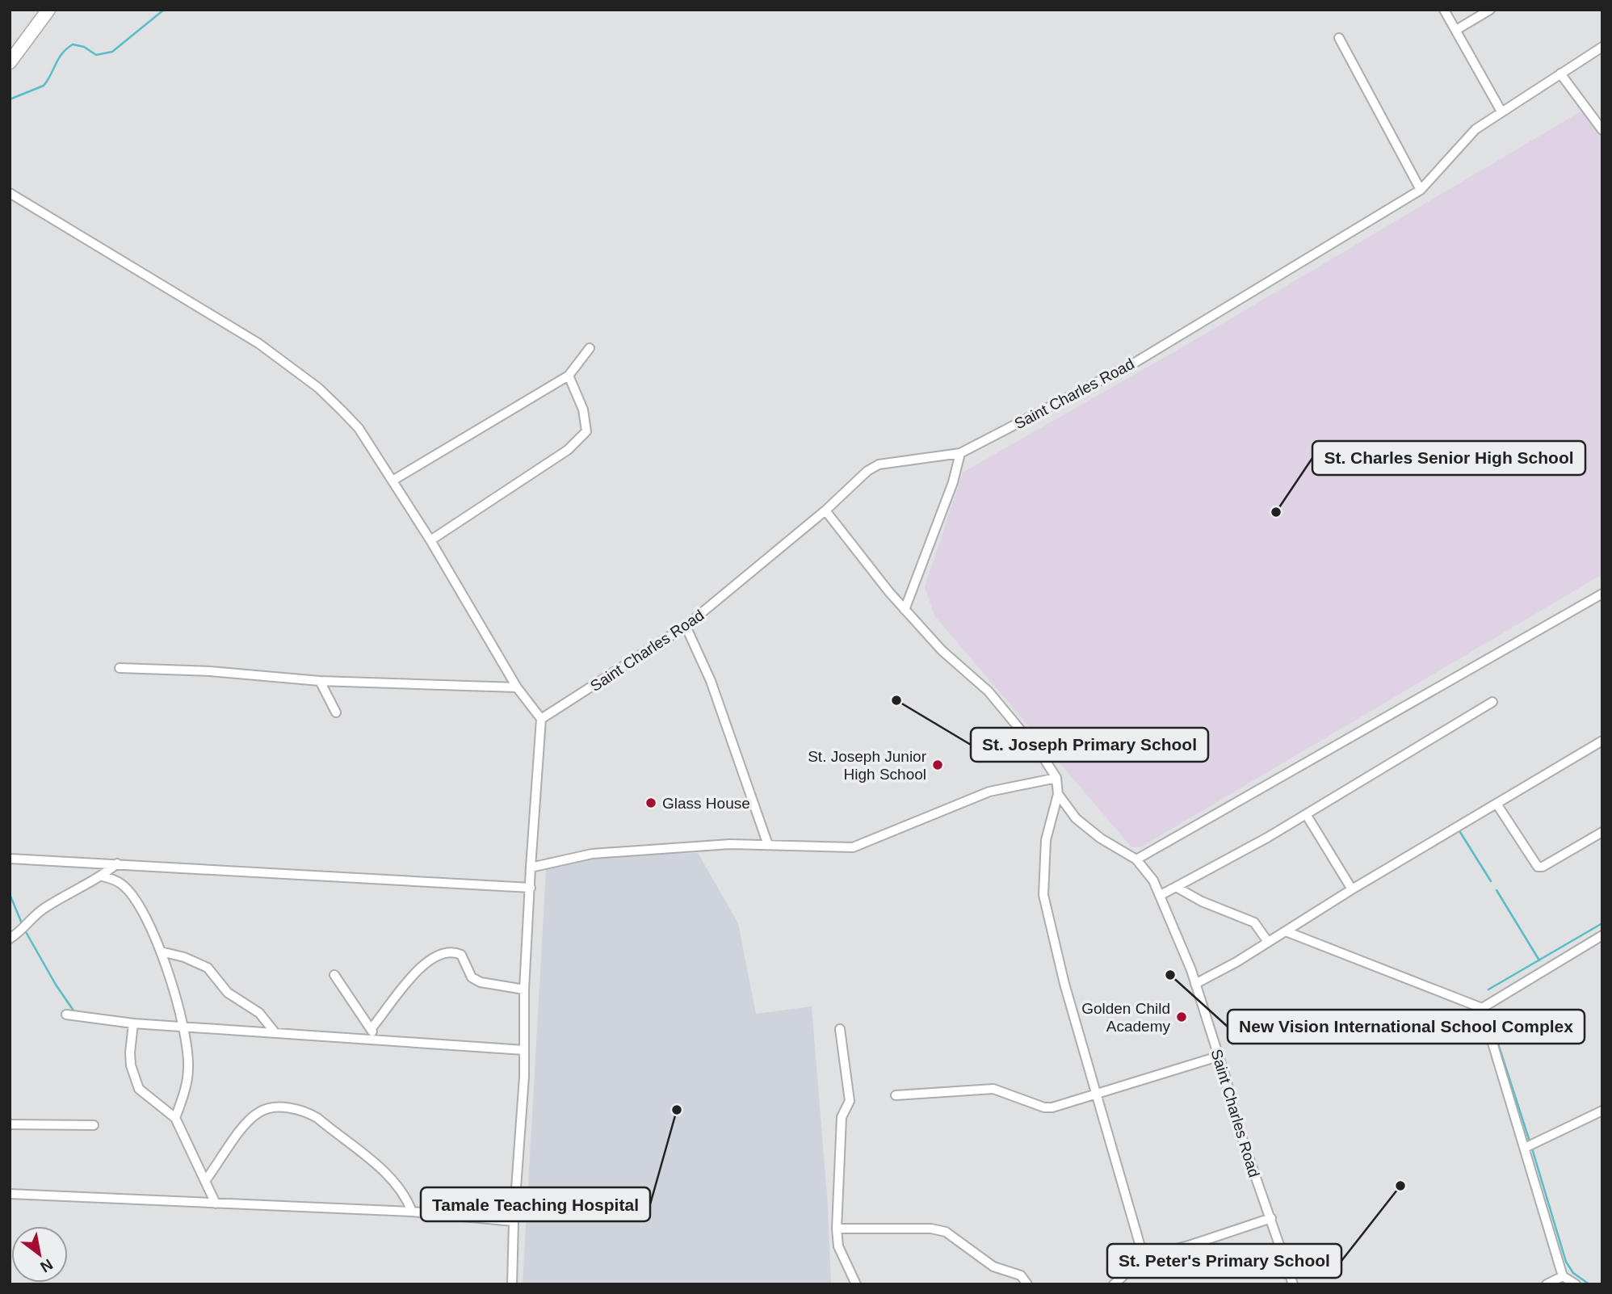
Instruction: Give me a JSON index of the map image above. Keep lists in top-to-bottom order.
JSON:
{
  "streets": {
    "street": ["Saint Charles Road"]
  },
  "places": [
    "St. Charles Senior High School",
    "St. Joseph Primary School",
    "St. Joseph Junior High School",
    "Glass House",
    "New Vision International School Complex",
    "Golden Child Academy",
    "Tamale Teaching Hospital",
    "St. Peter's Primary School"
  ],
  "north": "bottom right"
}
